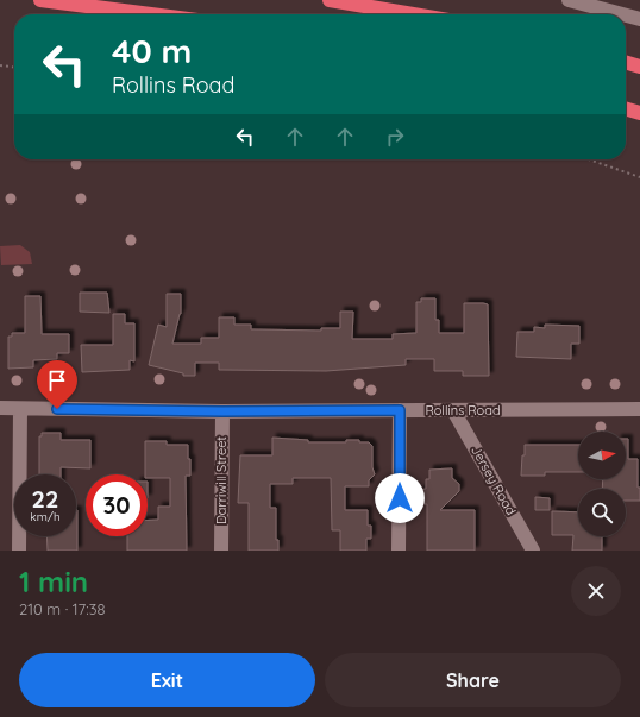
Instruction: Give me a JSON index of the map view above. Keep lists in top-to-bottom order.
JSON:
{
  "streets": {
    "street": ["Rollins Road", "Darriwill Street", "Jersey Road"]
  },
  "crossings": [
    ["Rollins Road", "Darriwill Street"],
    ["Rollins Road", "Jersey Road"]
  ],
  "north": "right",
  "page": {
    "turn": ["40 m", "Rollins Road"],
    "speed": "22 km/h",
    "limit": "30",
    "heading": ["1 min", "210 m · 17:38"],
    "buttons": ["Exit", "Share"]
  }
}
